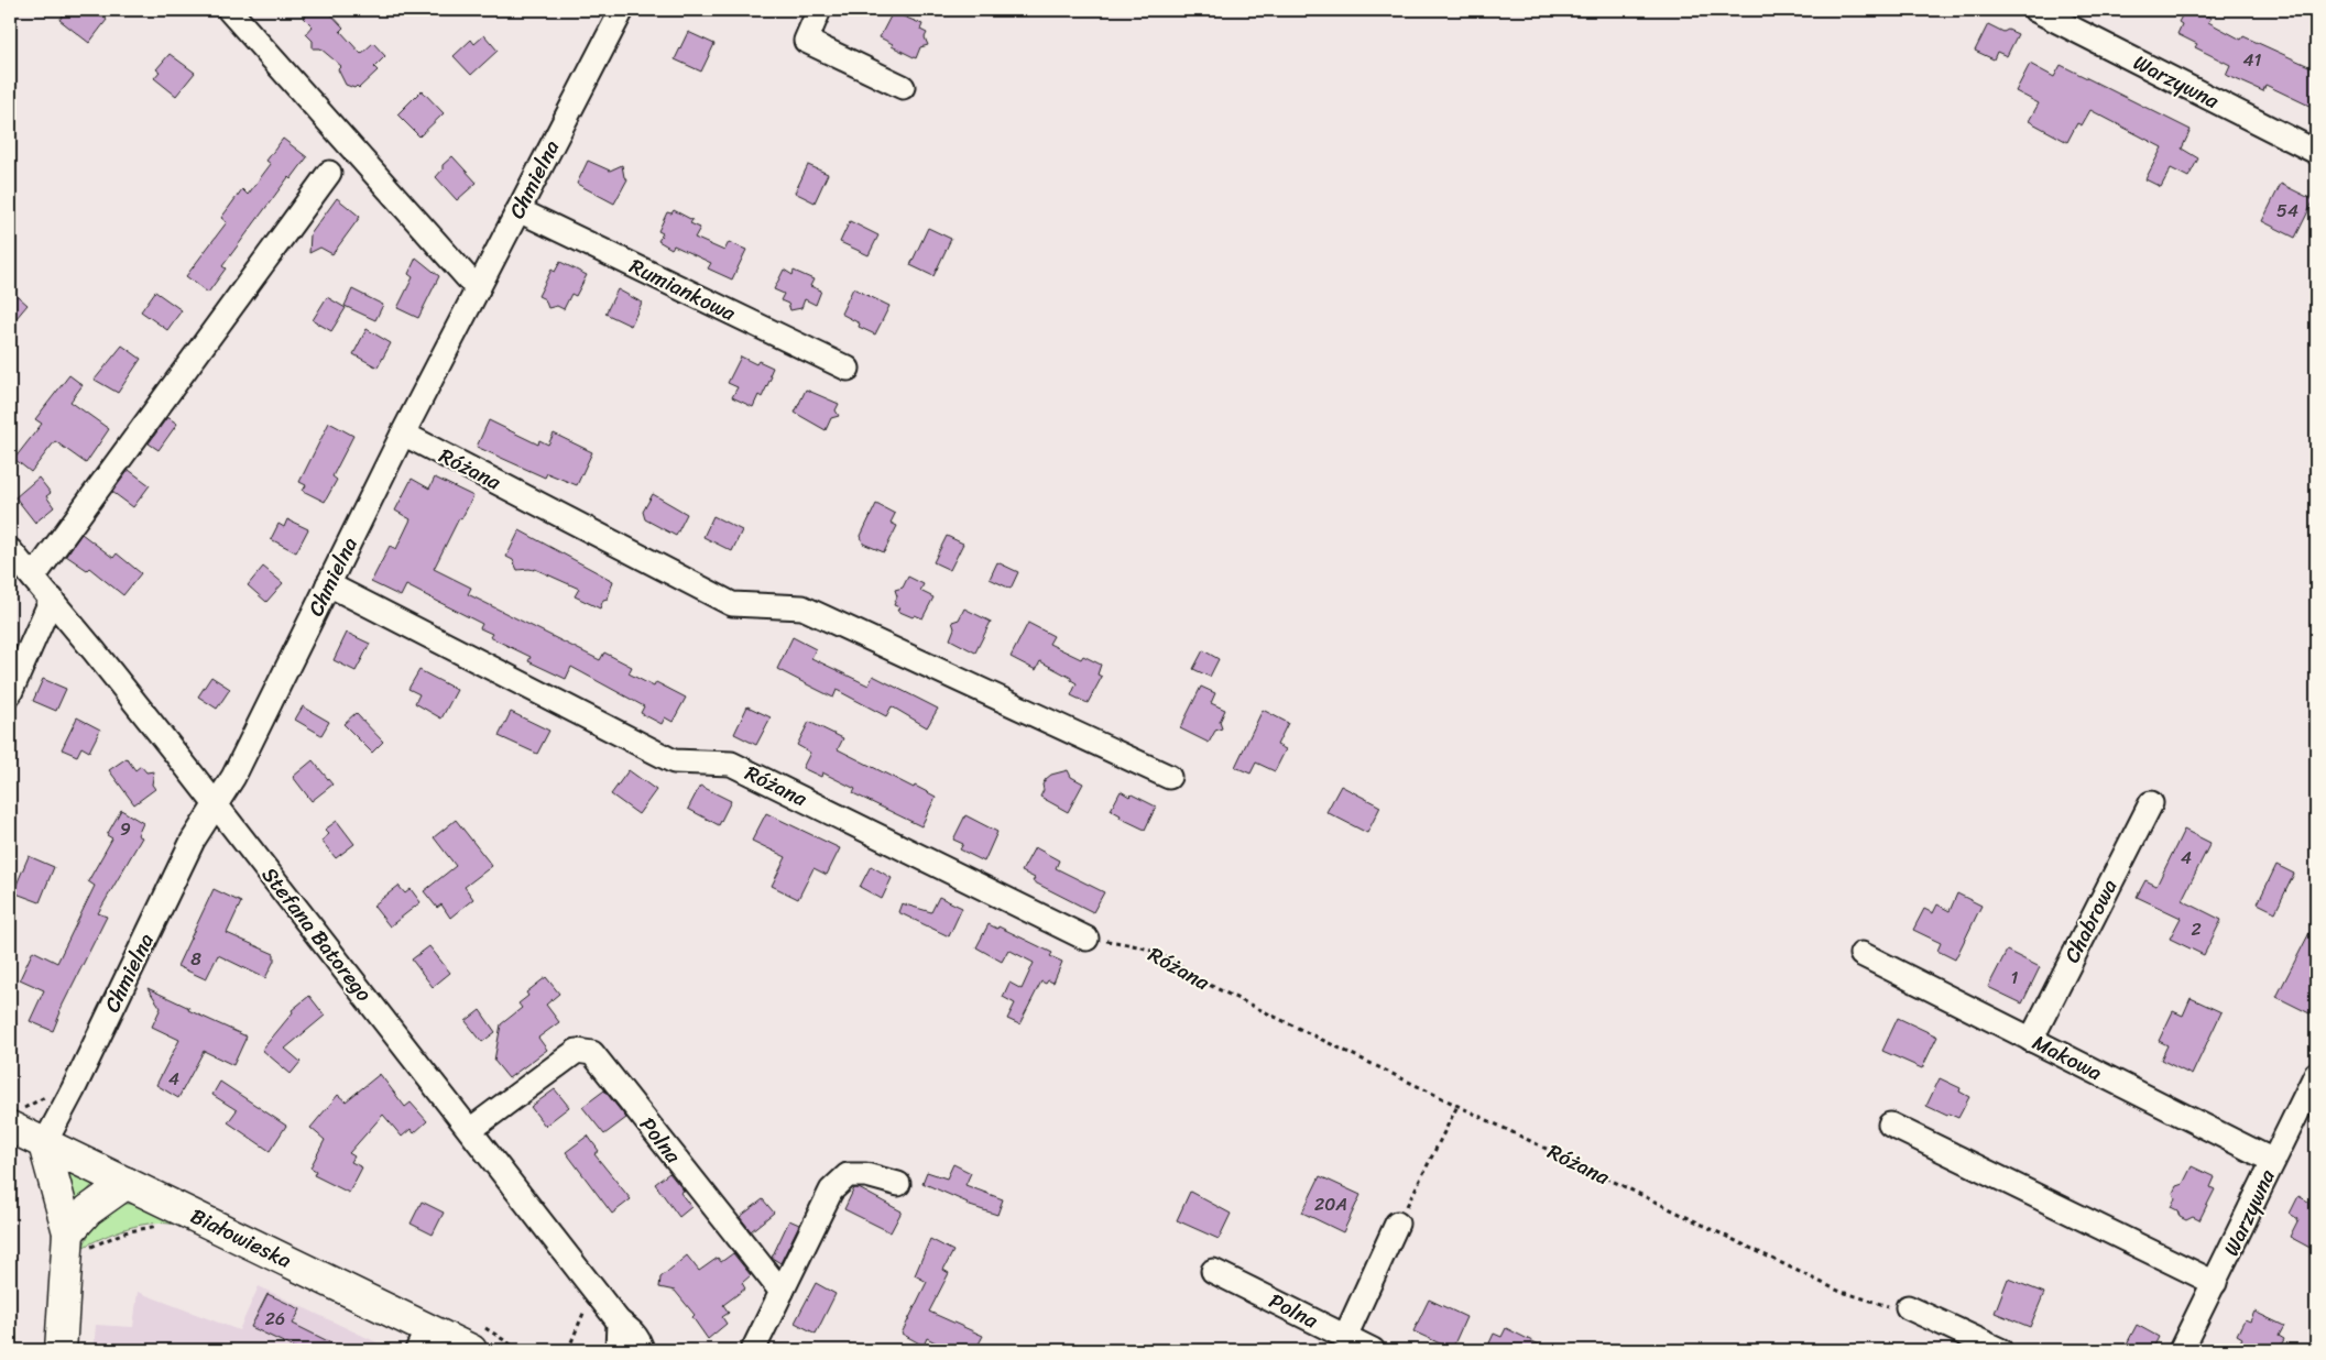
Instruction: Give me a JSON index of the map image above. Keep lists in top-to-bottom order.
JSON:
{
  "streets": {
    "main road": ["Białowieska"],
    "street": [
      "Warzywna",
      "Chmielna",
      "Rumiankowa",
      "Różana",
      "Chabrowa",
      "Stefana Batorego",
      "Makowa",
      "Polna"
    ]
  },
  "crossings": [
    ["Warzywna", "Makowa"],
    ["Chmielna", "Rumiankowa"],
    ["Chmielna", "Różana"],
    ["Chmielna", "Stefana Batorego"],
    ["Chmielna", "Białowieska"],
    ["Chabrowa", "Makowa"],
    ["Stefana Batorego", "Polna"]
  ],
  "house_numbers": [
    "41",
    "54",
    "9",
    "4",
    "2",
    "8",
    "1",
    "4",
    "20A",
    "26"
  ]
}
